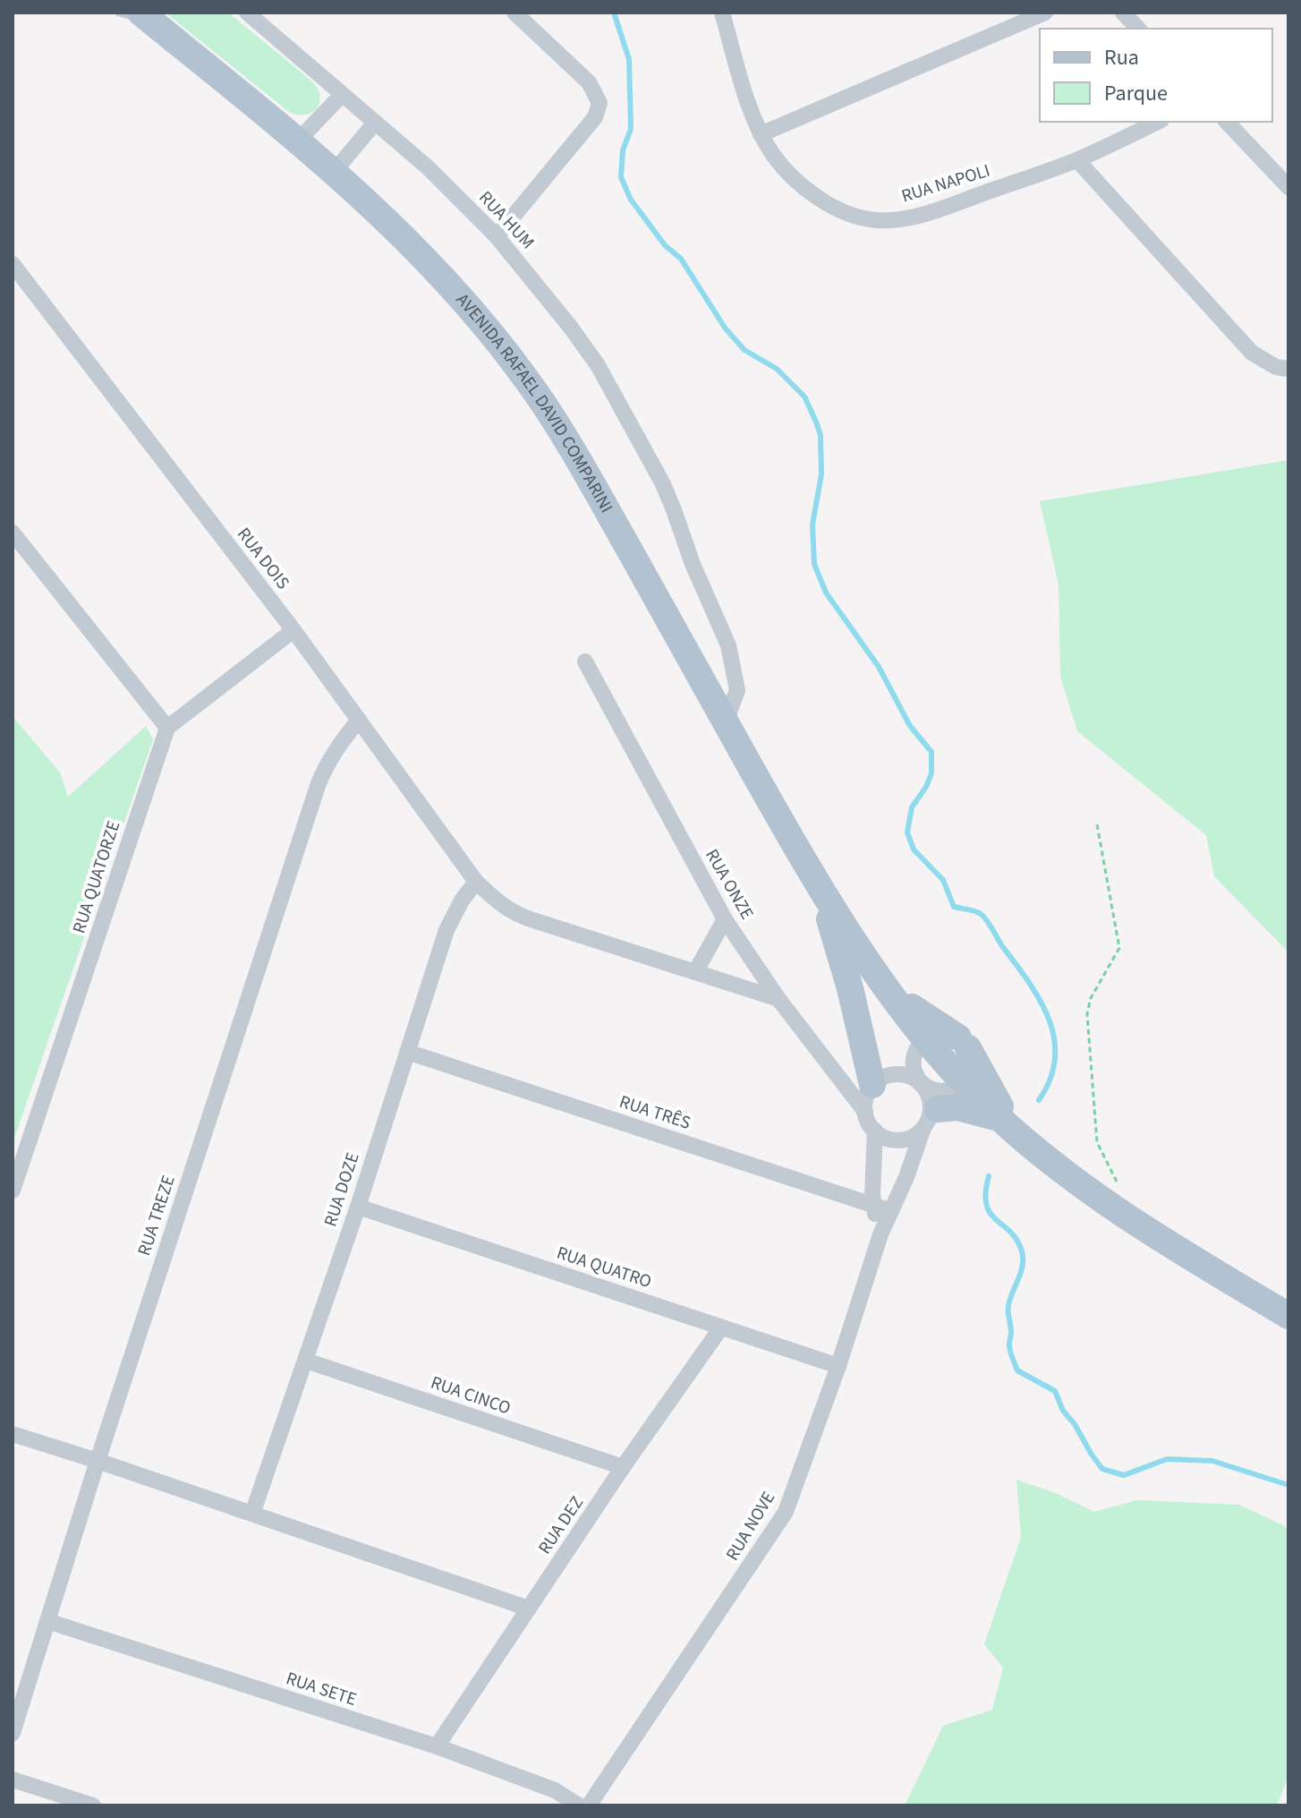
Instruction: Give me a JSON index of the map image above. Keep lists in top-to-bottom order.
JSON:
{
  "streets": {
    "main road": ["AVENIDA RAFAEL DAVID COMPARINI"],
    "street": [
      "RUA NAPOLI",
      "RUA HUM",
      "RUA DOIS",
      "RUA QUATORZE",
      "RUA ONZE",
      "RUA TRÊS",
      "RUA DOZE",
      "RUA TREZE",
      "RUA QUATRO",
      "RUA CINCO",
      "RUA DEZ",
      "RUA NOVE",
      "RUA SETE"
    ]
  },
  "crossings": [
    ["RUA HUM", "AVENIDA RAFAEL DAVID COMPARINI"],
    ["RUA DOIS", "RUA ONZE"],
    ["RUA DOIS", "RUA DOZE"],
    ["RUA DOIS", "RUA TREZE"],
    ["RUA ONZE", "RUA NOVE"],
    ["RUA TRÊS", "RUA DOZE"],
    ["RUA TRÊS", "RUA NOVE"],
    ["RUA DOZE", "RUA QUATRO"],
    ["RUA DOZE", "RUA CINCO"],
    ["RUA TREZE", "RUA SETE"],
    ["RUA QUATRO", "RUA DEZ"],
    ["RUA QUATRO", "RUA NOVE"],
    ["RUA CINCO", "RUA DEZ"],
    ["RUA DEZ", "RUA SETE"]
  ],
  "legend": ["Rua", "Parque"]
}
